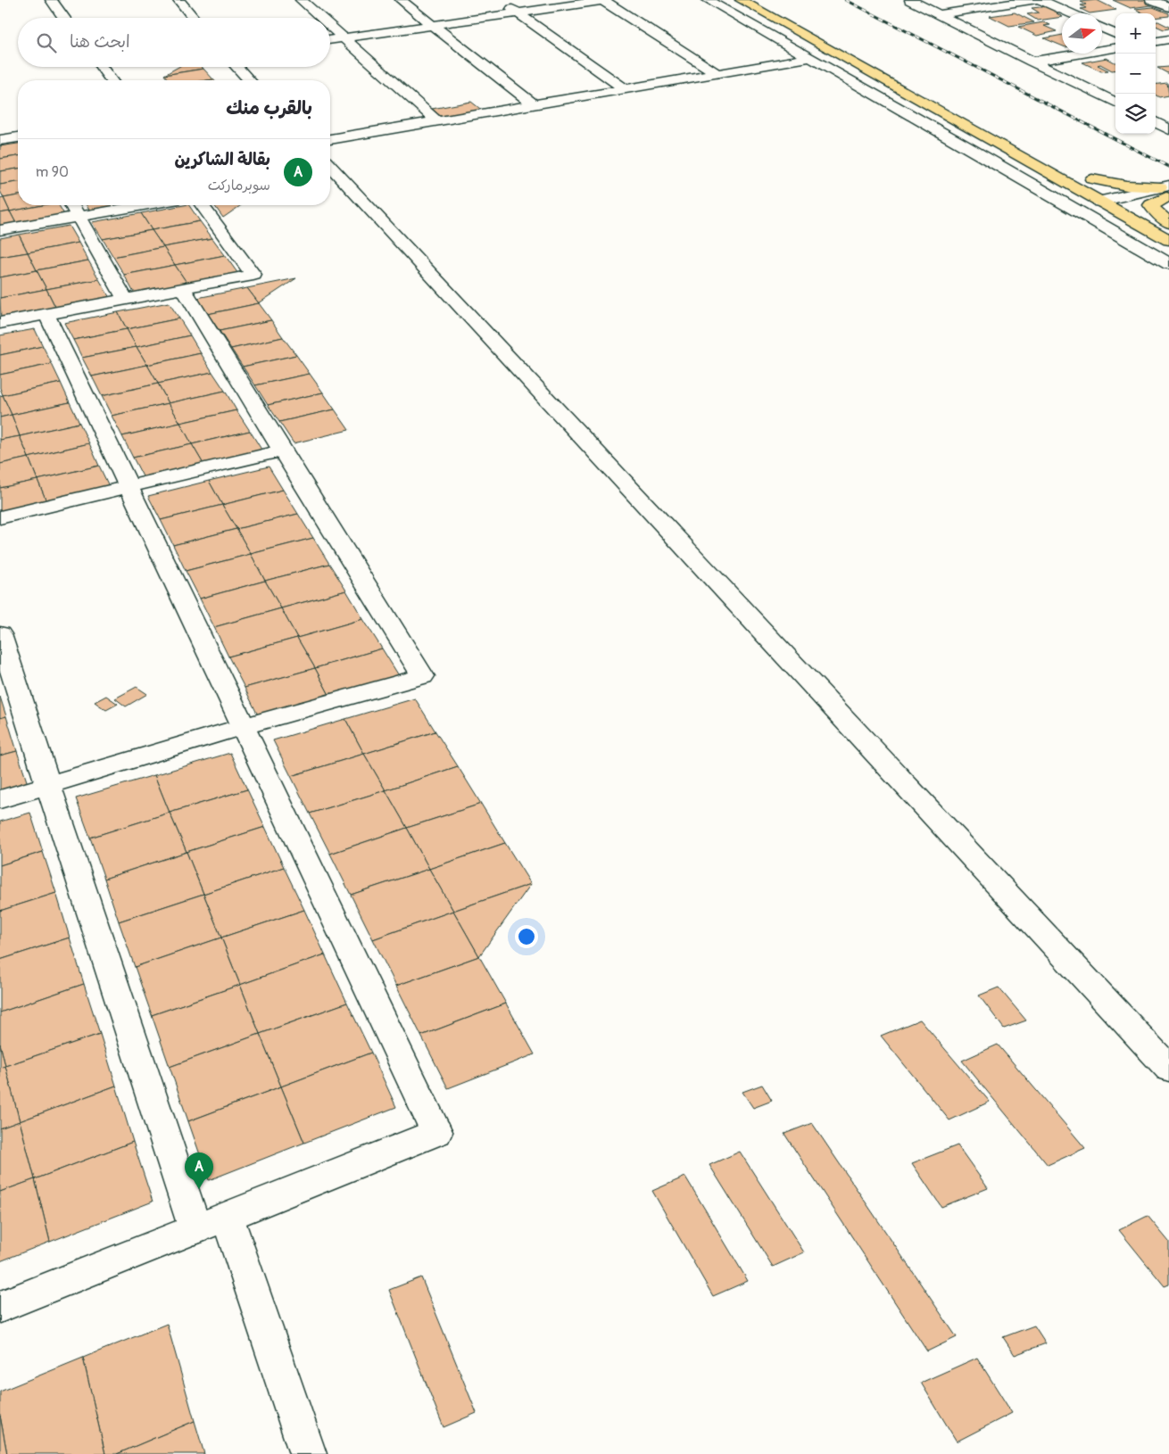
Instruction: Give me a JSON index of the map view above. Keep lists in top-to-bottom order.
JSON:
{
  "north": "right",
  "page": {
    "map_buttons": ["+", "−"],
    "search": "ابحث هنا",
    "heading": "بالقرب منك",
    "list": [
      {
        "mark": "A",
        "name": "بقالة الشاكرين",
        "note": "سوبرماركت",
        "value": "90 m"
      }
    ],
    "pins": "A"
  }
}
